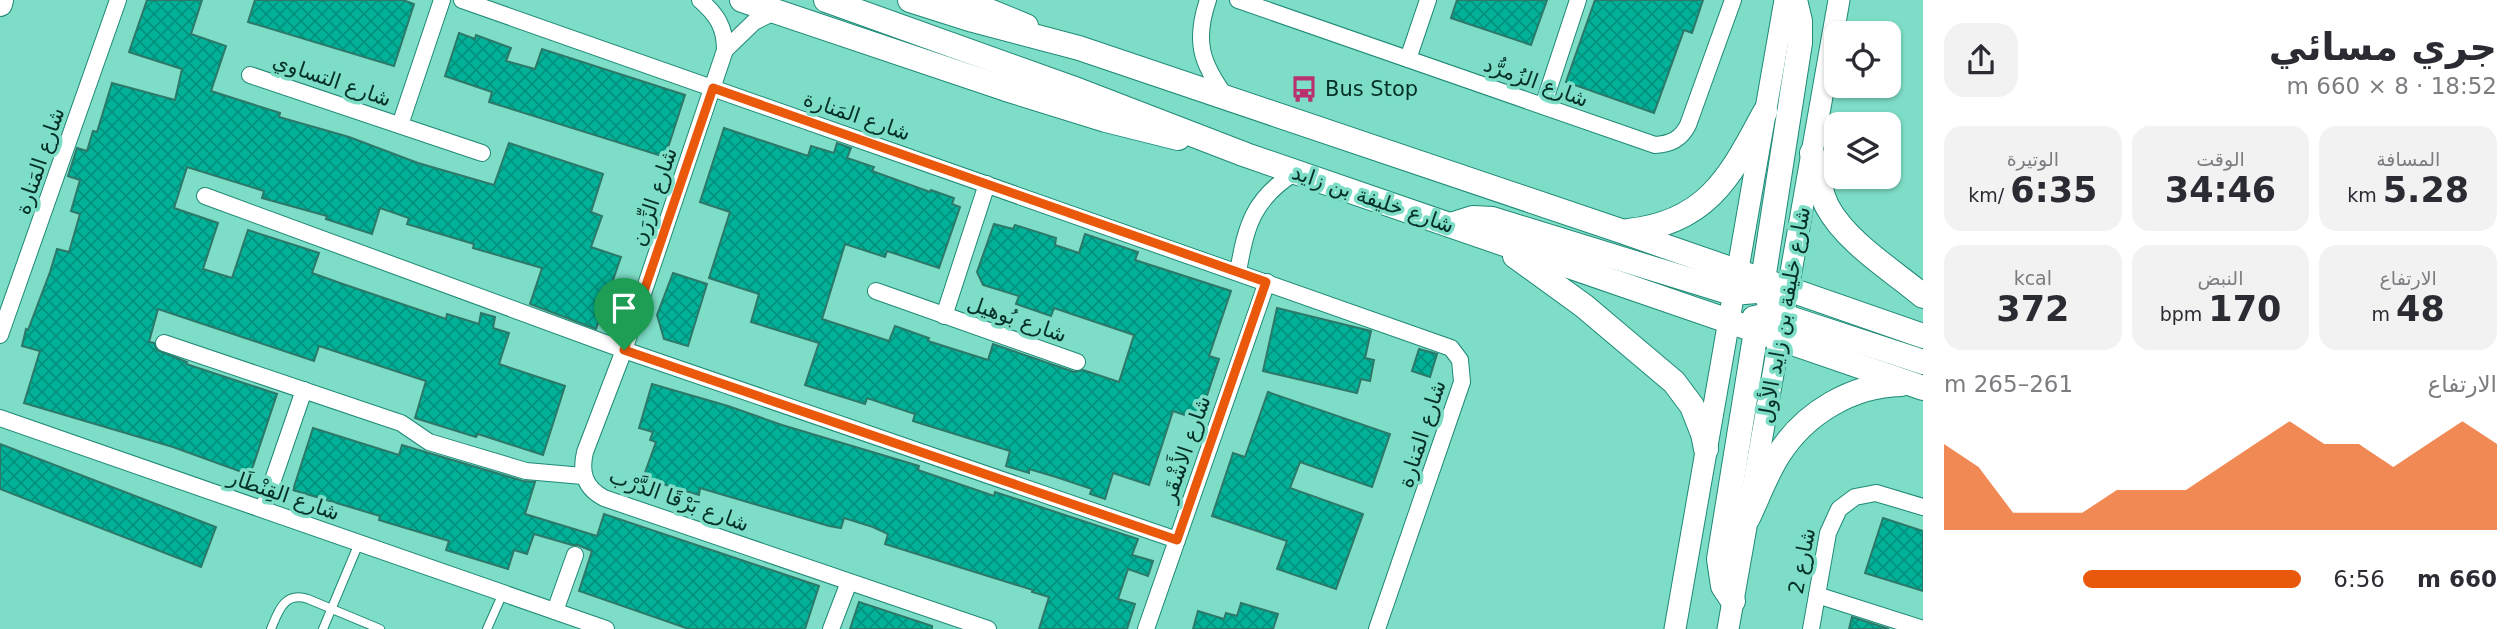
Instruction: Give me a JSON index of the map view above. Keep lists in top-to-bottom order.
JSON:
{
  "streets": {
    "main road": ["شارع خليفة بن زايد", "شارع خليفة بن زايد الأول"],
    "street": [
      "شارع التساوي",
      "شارع الزُمرُّد",
      "شارع المَنارة",
      "شارع الزِّرَن",
      "شارع بُوهيل",
      "شارع الأَشْقَر",
      "شارع القِنْطَار",
      "شارع بَرْقَا الدَّرْب",
      "شارع 2"
    ]
  },
  "crossings": [
    ["شارع المَنارة", "شارع الزِّرَن"],
    ["شارع المَنارة", "شارع بُوهيل"],
    ["شارع المَنارة", "شارع الأَشْقَر"],
    ["شارع الزِّرَن", "شارع بَرْقَا الدَّرْب"],
    ["شارع خليفة بن زايد", "شارع خليفة بن زايد الأول"]
  ],
  "places": {
    "bus stop": ["Bus Stop"]
  },
  "page": {
    "heading": ["جري مسائي", "18:52 · 8 × 660 m"],
    "stats": [
      ["المسافة", "5.28 km"],
      ["الوقت", "34:46"],
      ["الوتيرة", "6:35 /km"],
      ["الارتفاع", "48 m"],
      ["النبض", "170 bpm"],
      ["kcal", "372"]
    ],
    "chart": ["الارتفاع", "261–265 m"],
    "list": [
      {
        "name": "660 m",
        "note": "6:56"
      }
    ]
  }
}
